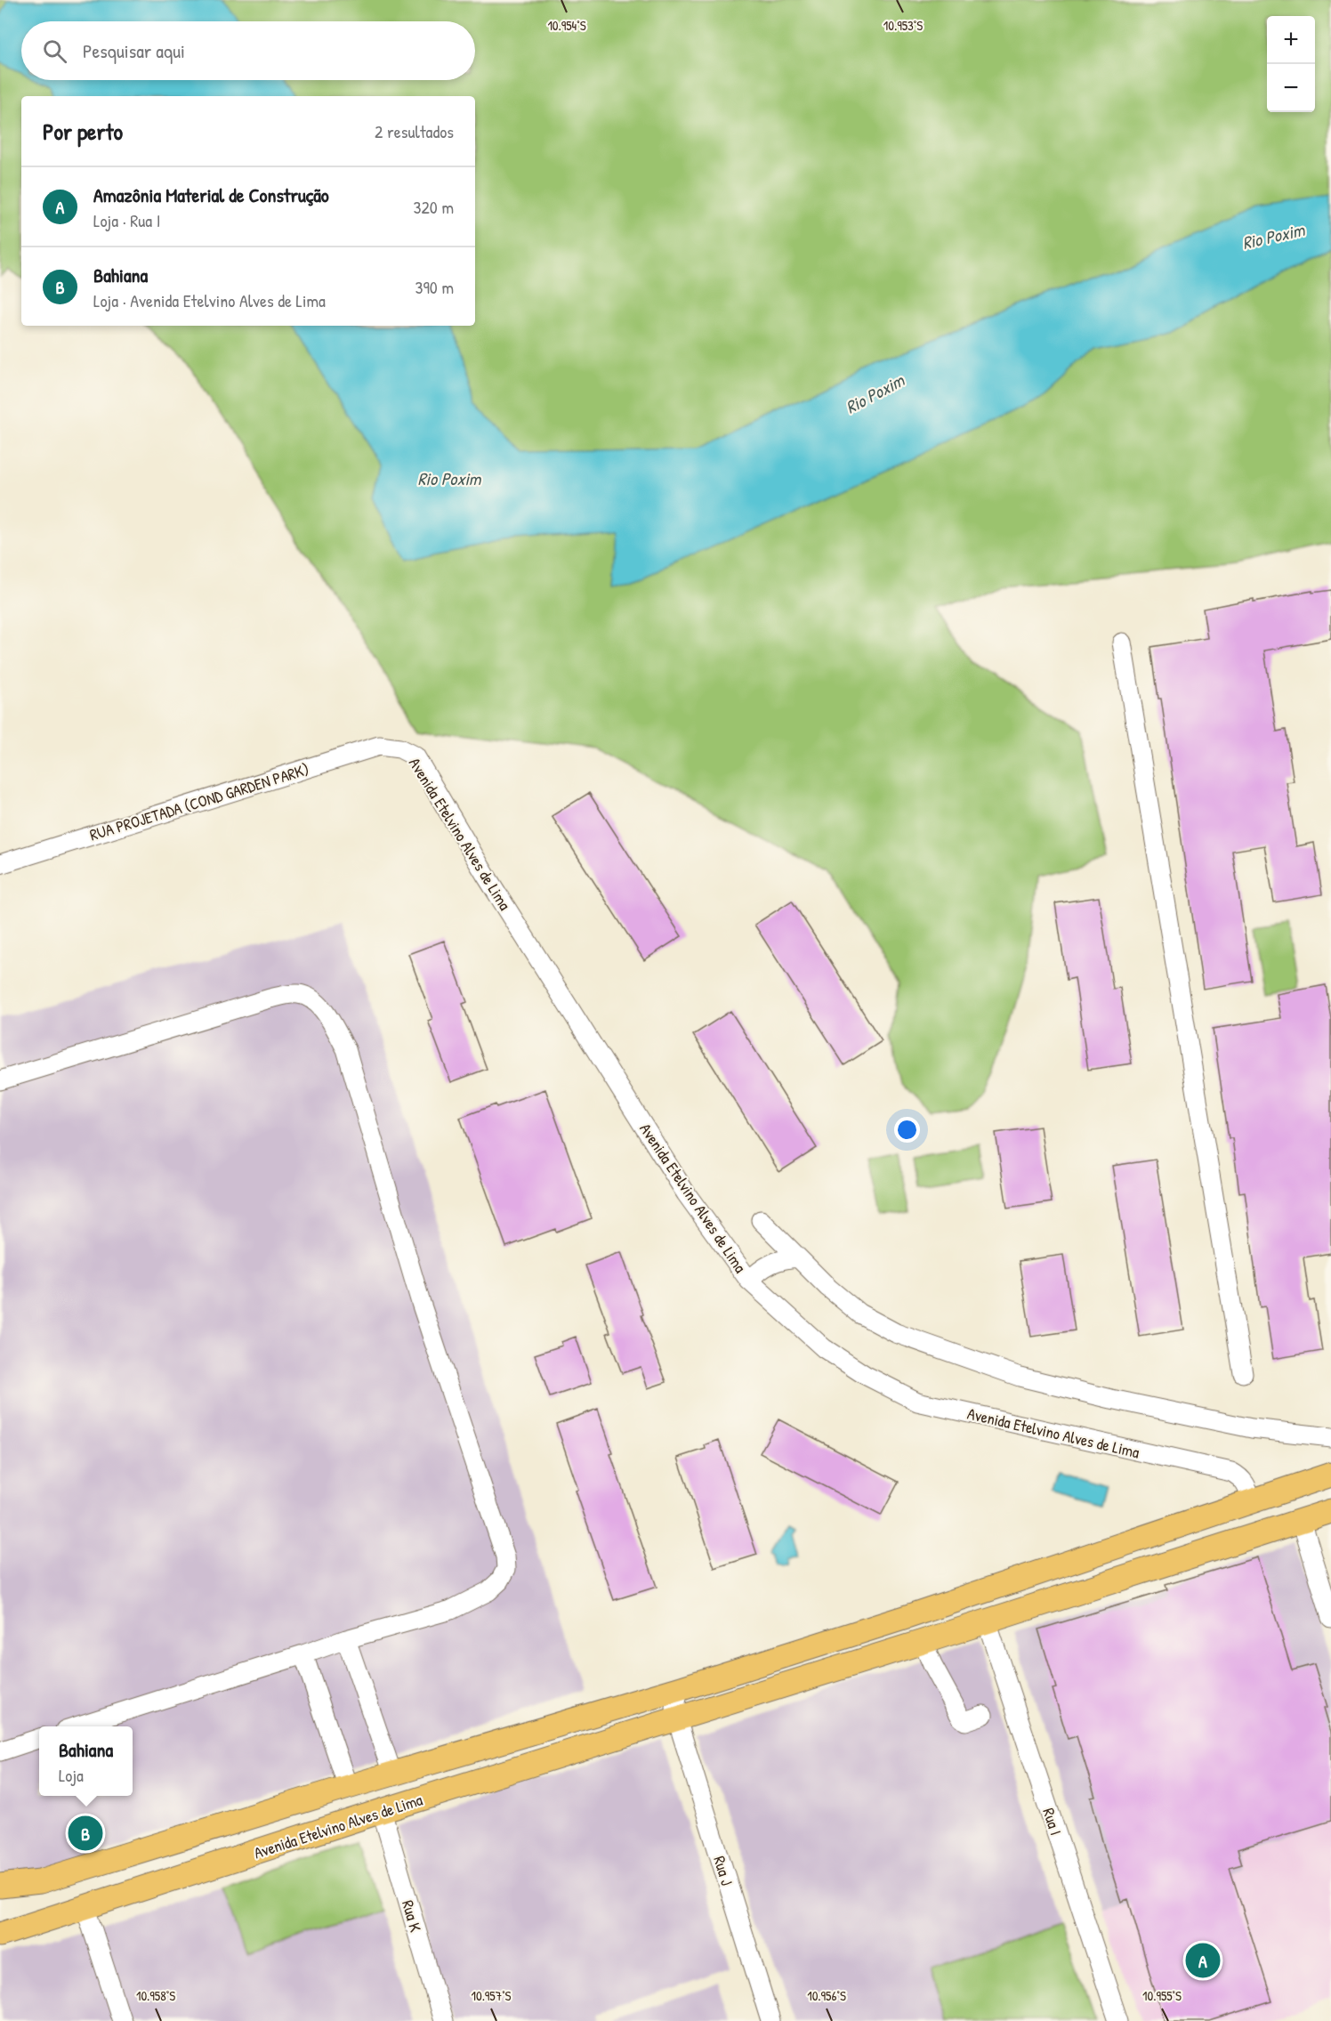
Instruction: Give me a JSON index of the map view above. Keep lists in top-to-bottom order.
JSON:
{
  "streets": {
    "main road": ["Avenida Etelvino Alves de Lima"],
    "street": [
      "RUA PROJETADA (COND GARDEN PARK)",
      "Rua I",
      "Rua J",
      "Rua K"
    ]
  },
  "crossings": [
    ["RUA PROJETADA (COND GARDEN PARK)", "Avenida Etelvino Alves de Lima"],
    ["Avenida Etelvino Alves de Lima", "Rua I"],
    ["Avenida Etelvino Alves de Lima", "Rua J"],
    ["Avenida Etelvino Alves de Lima", "Rua K"]
  ],
  "water": ["Rio Poxim"],
  "page": {
    "map_buttons": ["+", "−"],
    "search": "Pesquisar aqui",
    "heading": ["Por perto", "2 resultados"],
    "list": [
      {
        "mark": "A",
        "name": "Amazônia Material de Construção",
        "note": "Loja · Rua I",
        "value": "320 m"
      },
      {
        "mark": "B",
        "name": "Bahiana",
        "note": "Loja · Avenida Etelvino Alves de Lima",
        "value": "390 m"
      }
    ],
    "popup": ["Bahiana", "Loja"],
    "pins": ["B", "A"]
  },
  "coordinates": [
    "10.954°S",
    "10.953°S",
    "10.958°S",
    "10.957°S",
    "10.956°S",
    "10.955°S"
  ]
}
